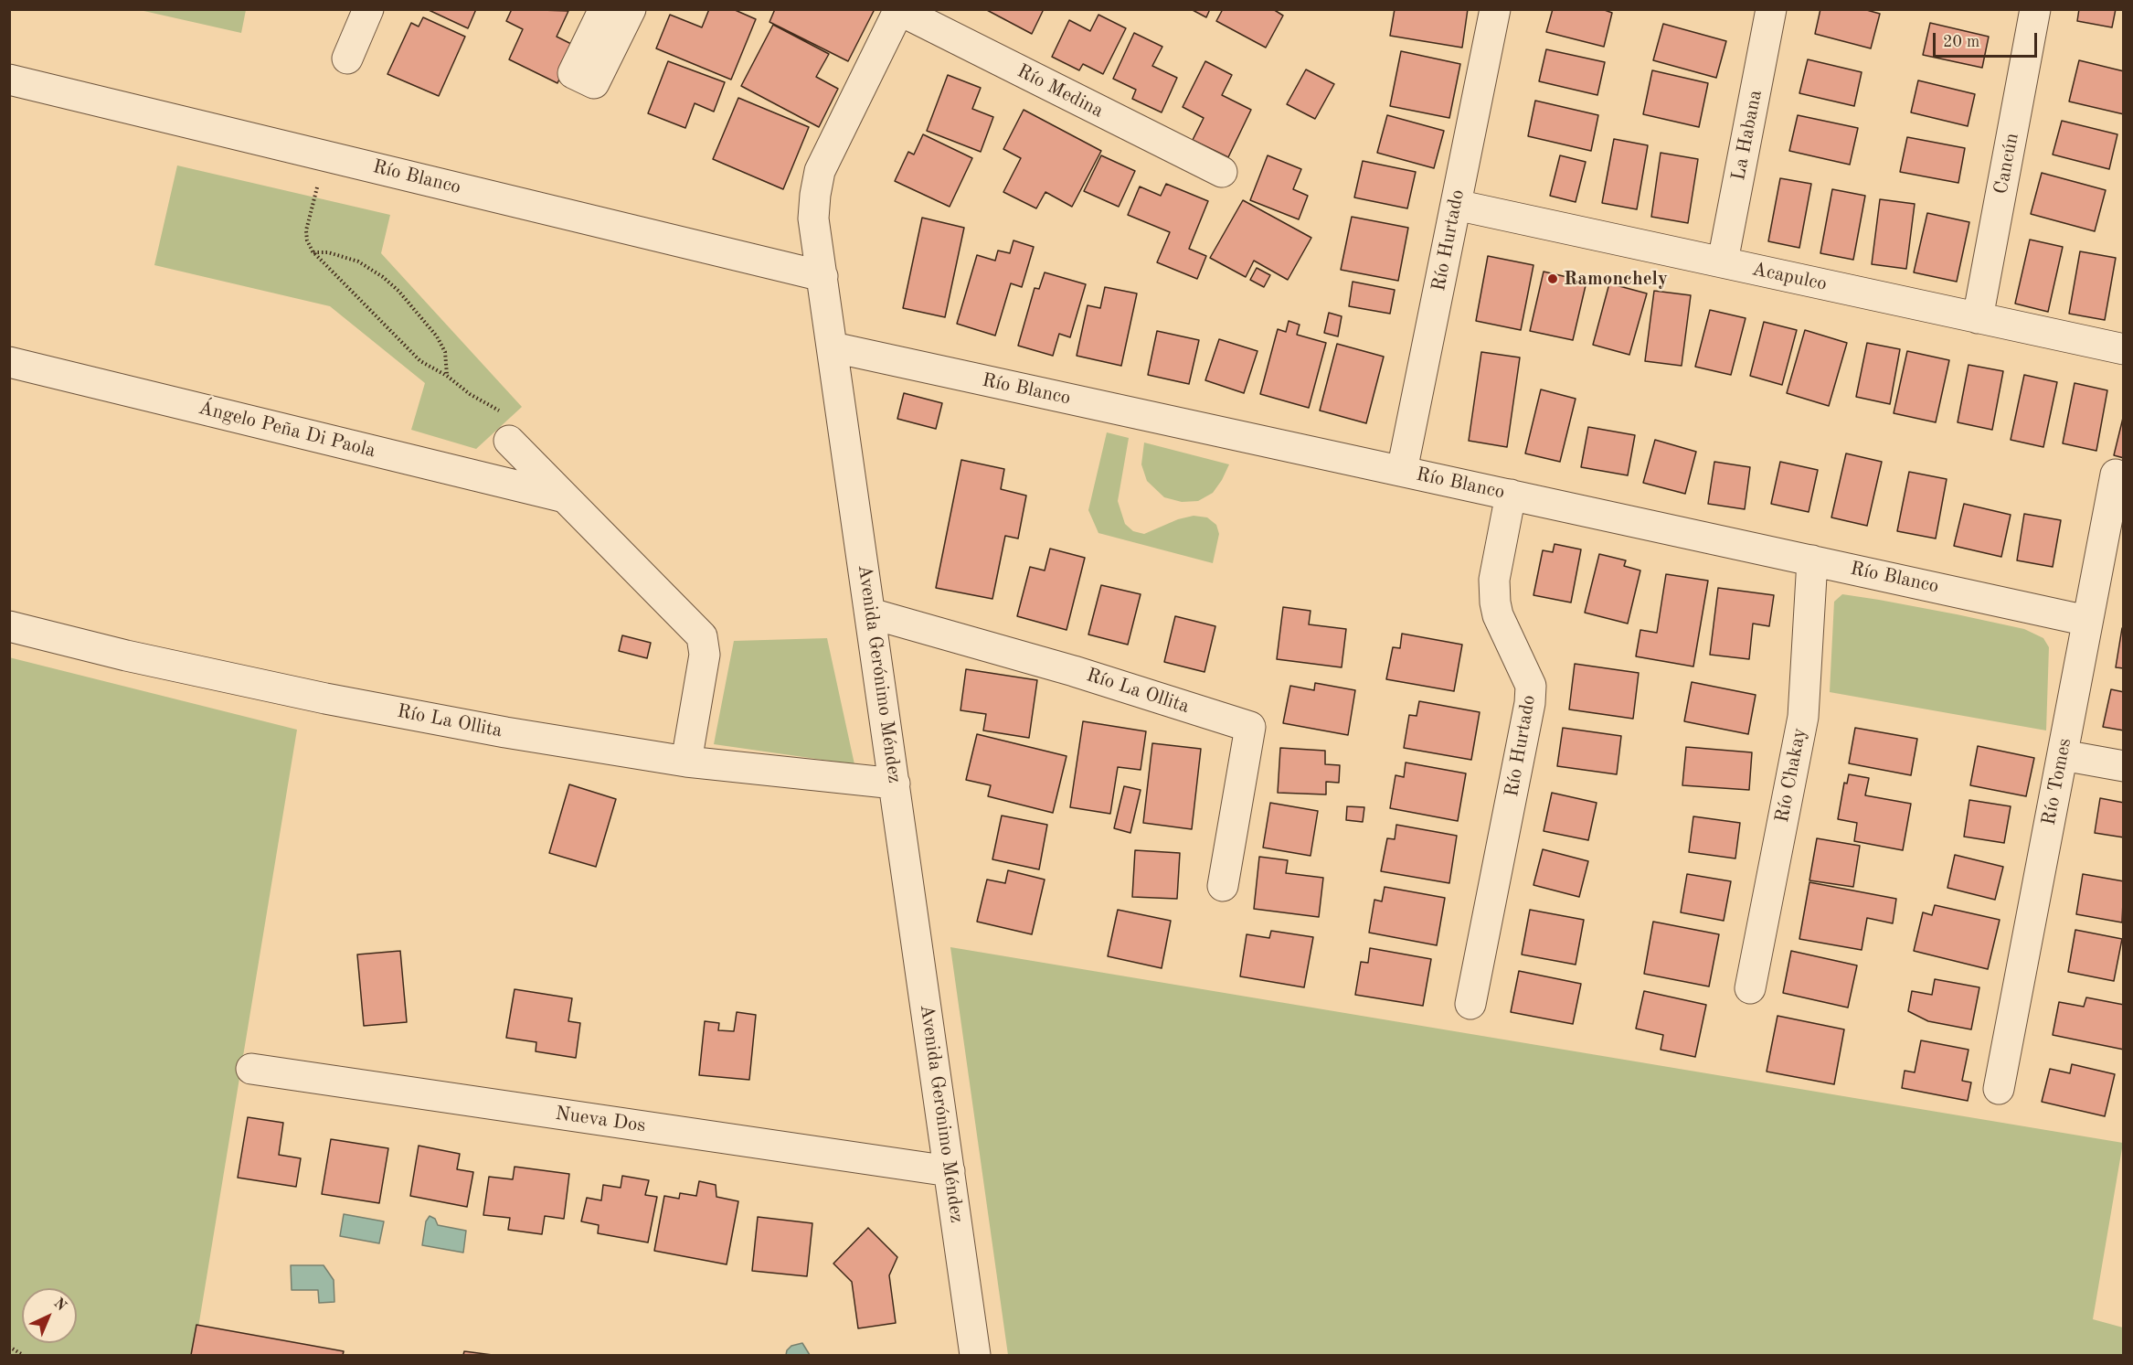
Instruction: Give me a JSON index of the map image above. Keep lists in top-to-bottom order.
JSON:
{
  "streets": {
    "street": [
      "Río Medina",
      "La Habana",
      "Cancún",
      "Río Blanco",
      "Río Hurtado",
      "Acapulco",
      "Ángelo Peña Di Paola",
      "Avenida Gerónimo Méndez",
      "Río La Ollita",
      "Río Chakay",
      "Río Tomes",
      "Nueva Dos"
    ]
  },
  "crossings": [
    ["Río Medina", "Avenida Gerónimo Méndez"],
    ["La Habana", "Acapulco"],
    ["Cancún", "Acapulco"],
    ["Río Blanco", "Río Hurtado"],
    ["Río Blanco", "Avenida Gerónimo Méndez"],
    ["Río Blanco", "Río Chakay"],
    ["Río Blanco", "Río Tomes"],
    ["Río Hurtado", "Acapulco"],
    ["Avenida Gerónimo Méndez", "Río La Ollita"],
    ["Avenida Gerónimo Méndez", "Nueva Dos"]
  ],
  "places": ["Ramonchely"],
  "scale_bar": "20 m",
  "north": "top right"
}
